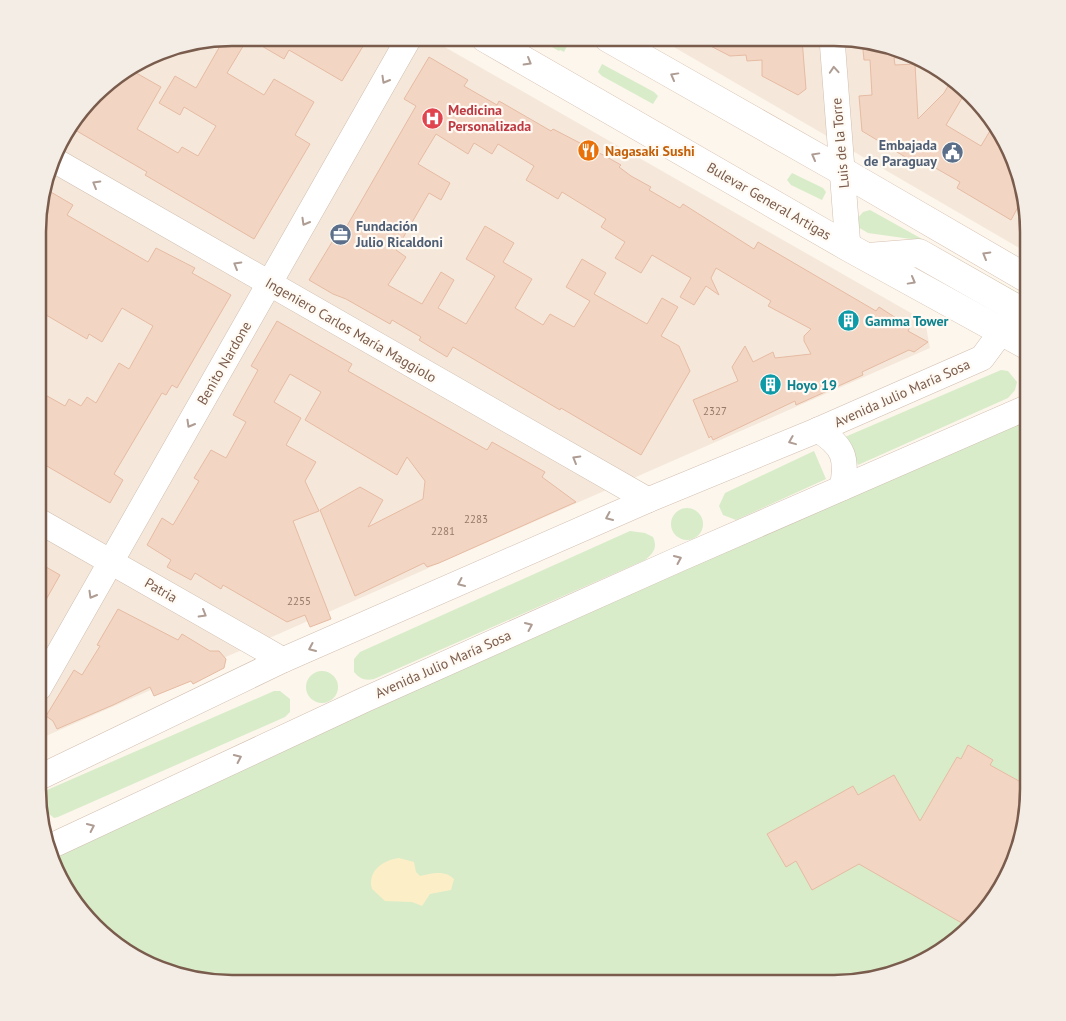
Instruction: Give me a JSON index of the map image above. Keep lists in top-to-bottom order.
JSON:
{
  "streets": {
    "main road": ["Bulevar General Artigas"],
    "street": [
      "Luis de la Torre",
      "Ingeniero Carlos María Maggiolo",
      "Benito Nardone",
      "Avenida Julio María Sosa",
      "Patria"
    ]
  },
  "crossings": [
    ["Luis de la Torre", "Bulevar General Artigas"],
    ["Bulevar General Artigas", "Avenida Julio María Sosa"],
    ["Ingeniero Carlos María Maggiolo", "Benito Nardone"],
    ["Ingeniero Carlos María Maggiolo", "Avenida Julio María Sosa"],
    ["Benito Nardone", "Patria"],
    ["Avenida Julio María Sosa", "Patria"]
  ],
  "one_way": [
    "Luis de la Torre",
    "Ingeniero Carlos María Maggiolo",
    "Benito Nardone",
    "Patria"
  ],
  "places": {
    "hospital": ["Medicina Personalizada"],
    "restaurant": ["Nagasaki Sushi"],
    "public building": ["Embajada de Paraguay"],
    "office": ["Fundación Julio Ricaldoni"],
    "building": ["Gamma Tower", "Hoyo 19"]
  },
  "house_numbers": [
    "2327",
    "2283",
    "2281",
    "2255"
  ]
}
